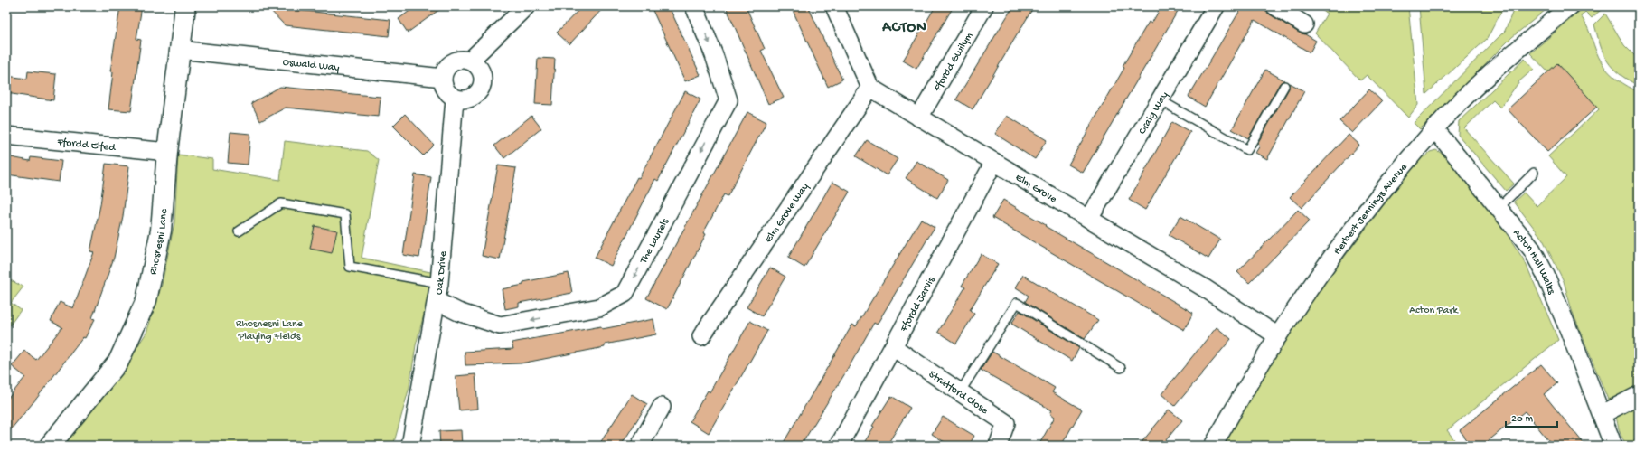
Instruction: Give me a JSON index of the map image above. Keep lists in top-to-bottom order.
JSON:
{
  "streets": {
    "main road": ["Rhosnesni Lane"],
    "street": [
      "Ffordd Gwilym",
      "Oswald Way",
      "Craig Way",
      "Ffordd Elfed",
      "Elm Grove",
      "Herbert Jennings Avenue",
      "Elm Grove Way",
      "The Laurels",
      "Acton Hall Walks",
      "Oak Drive",
      "Ffordd Jarvis",
      "Stratford Close"
    ]
  },
  "crossings": [
    ["Ffordd Gwilym", "Elm Grove"],
    ["Oswald Way", "Rhosnesni Lane"],
    ["Oswald Way", "Oak Drive"],
    ["Craig Way", "Elm Grove"],
    ["Ffordd Elfed", "Rhosnesni Lane"],
    ["Elm Grove", "Herbert Jennings Avenue"],
    ["Elm Grove", "Elm Grove Way"],
    ["Elm Grove", "Ffordd Jarvis"],
    ["Herbert Jennings Avenue", "Acton Hall Walks"],
    ["The Laurels", "Oak Drive"],
    ["Ffordd Jarvis", "Stratford Close"]
  ],
  "districts": ["ACTON"],
  "parks": ["Acton Park", "Rhosnesni Lane Playing Fields"],
  "scale_bar": "20 m"
}
